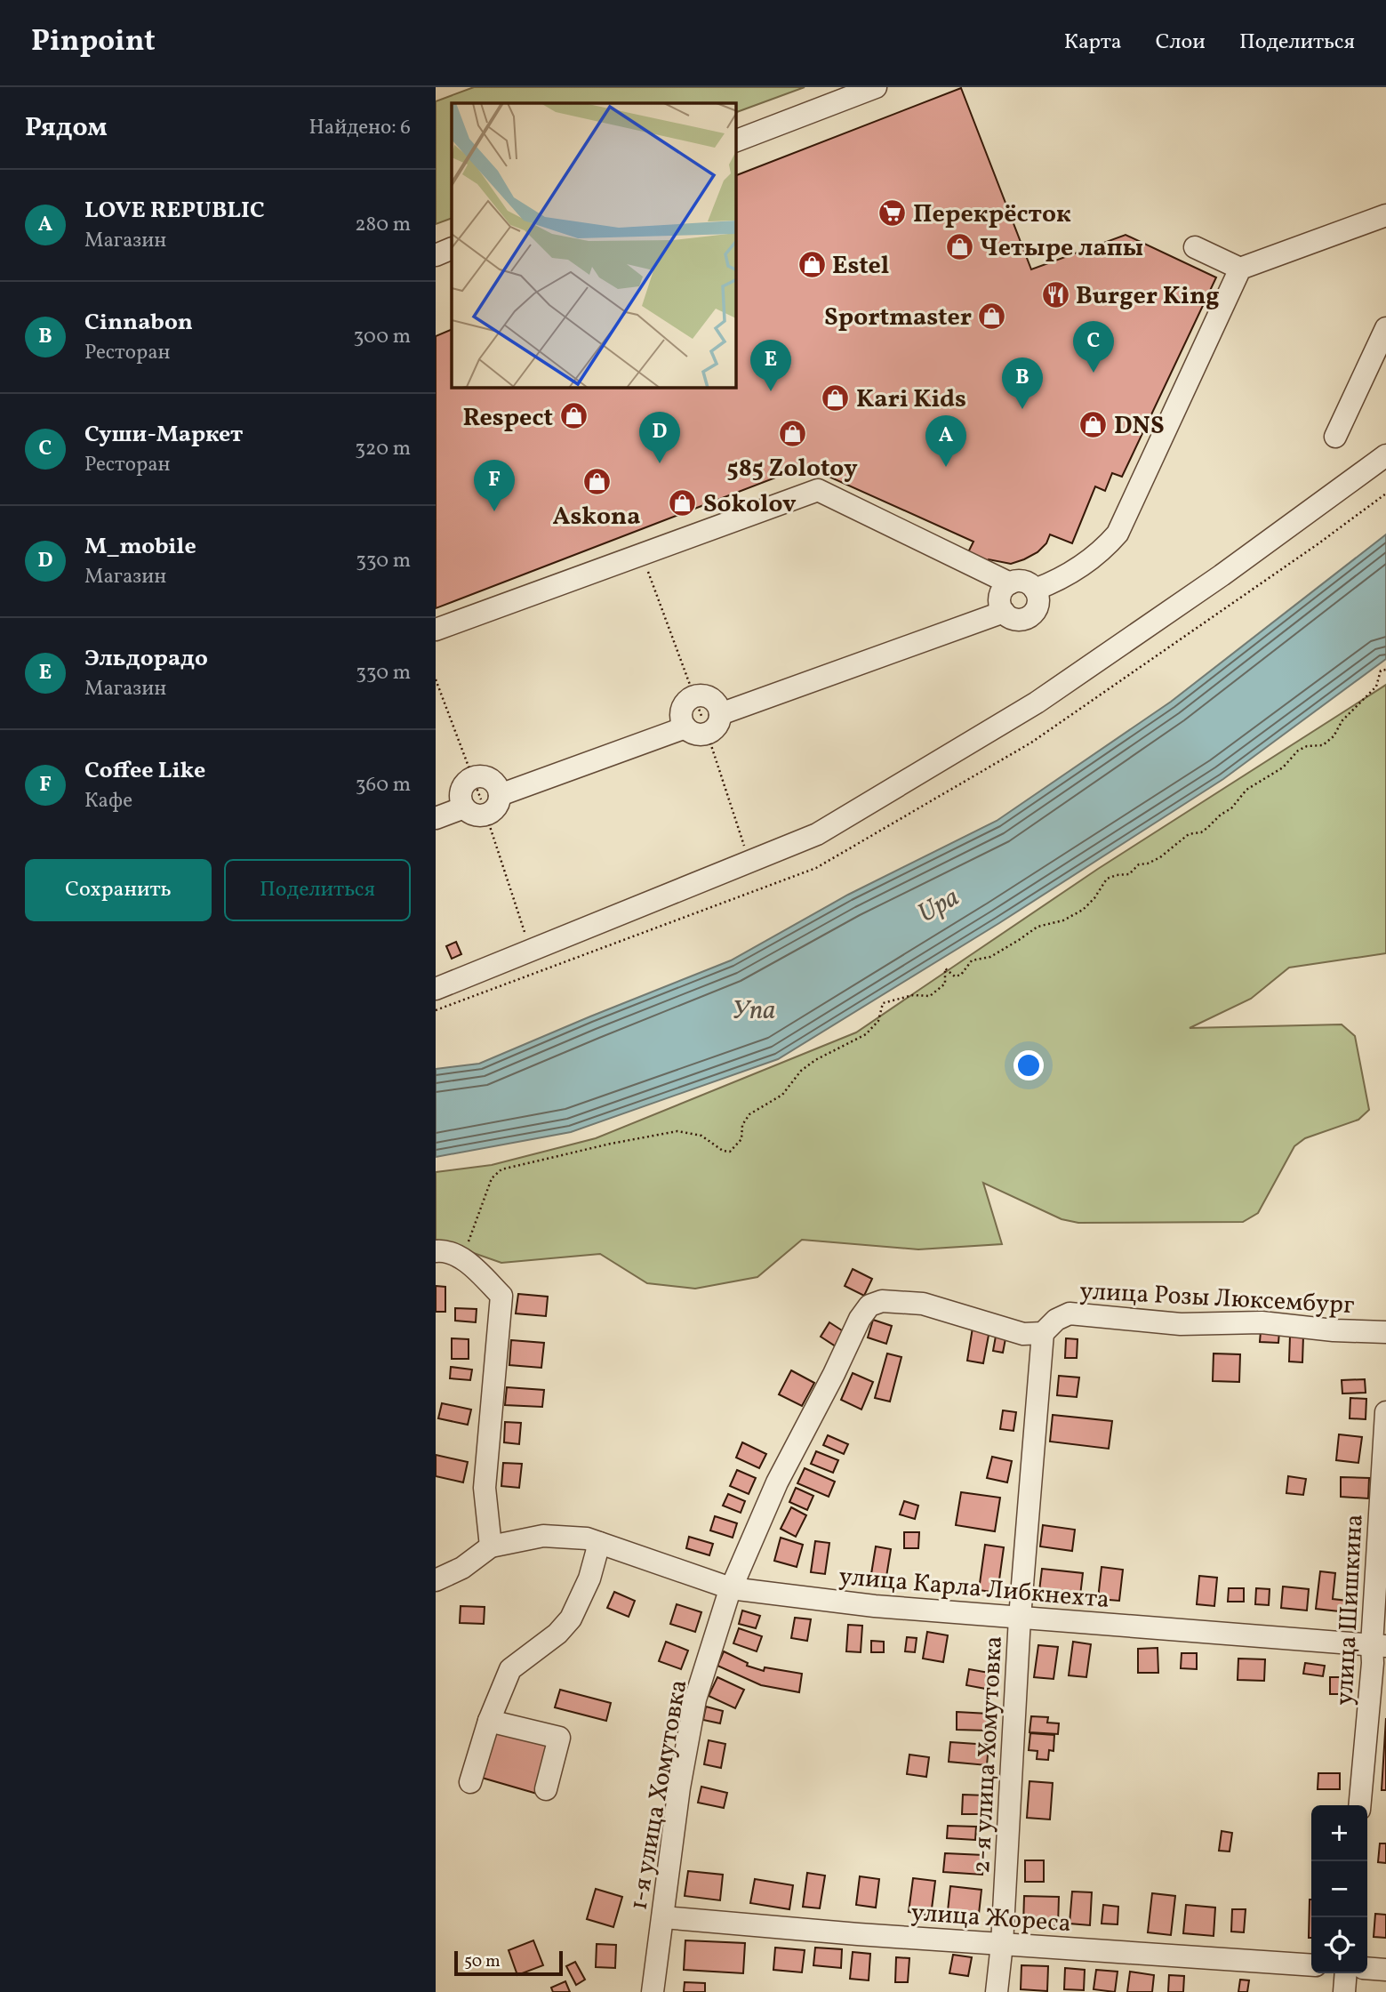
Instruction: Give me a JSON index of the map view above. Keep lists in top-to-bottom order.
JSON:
{
  "streets": {
    "street": [
      "улица Розы Люксембург",
      "улица Карла Либкнехта",
      "улица Шишкина",
      "2-я улица Хомутовка",
      "1-я улица Хомутовка",
      "улица Жореса"
    ]
  },
  "crossings": [
    ["улица Розы Люксембург", "2-я улица Хомутовка"],
    ["улица Розы Люксембург", "1-я улица Хомутовка"],
    ["улица Карла Либкнехта", "улица Шишкина"],
    ["улица Карла Либкнехта", "2-я улица Хомутовка"],
    ["улица Карла Либкнехта", "1-я улица Хомутовка"],
    ["2-я улица Хомутовка", "1-я улица Хомутовка"],
    ["2-я улица Хомутовка", "улица Жореса"],
    ["1-я улица Хомутовка", "улица Жореса"]
  ],
  "water": ["Upa", "Упа"],
  "places": {
    "supermarket": ["Перекрёсток"],
    "shop": [
      "Четыре лапы",
      "Estel",
      "Sportmaster",
      "Kari Kids",
      "Respect",
      "DNS",
      "585 Zolotoy",
      "Askona",
      "Sokolov"
    ],
    "restaurant": ["Burger King"]
  },
  "scale_bar": "50 m",
  "page": {
    "header": "Pinpoint",
    "nav": ["Карта", "Слои", "Поделиться"],
    "heading": ["Рядом", "Найдено: 6"],
    "list": [
      {
        "mark": "A",
        "name": "LOVE REPUBLIC",
        "note": "Магазин",
        "value": "280 m"
      },
      {
        "mark": "B",
        "name": "Cinnabon",
        "note": "Ресторан",
        "value": "300 m"
      },
      {
        "mark": "C",
        "name": "Суши-Маркет",
        "note": "Ресторан",
        "value": "320 m"
      },
      {
        "mark": "D",
        "name": "M_mobile",
        "note": "Магазин",
        "value": "330 m"
      },
      {
        "mark": "E",
        "name": "Эльдорадо",
        "note": "Магазин",
        "value": "330 m"
      },
      {
        "mark": "F",
        "name": "Coffee Like",
        "note": "Кафе",
        "value": "360 m"
      }
    ],
    "pins": [
      "C",
      "E",
      "B",
      "D",
      "A",
      "F"
    ],
    "buttons": ["Сохранить", "Поделиться"],
    "map_buttons": ["+", "−"],
    "scale": "50 m"
  }
}
